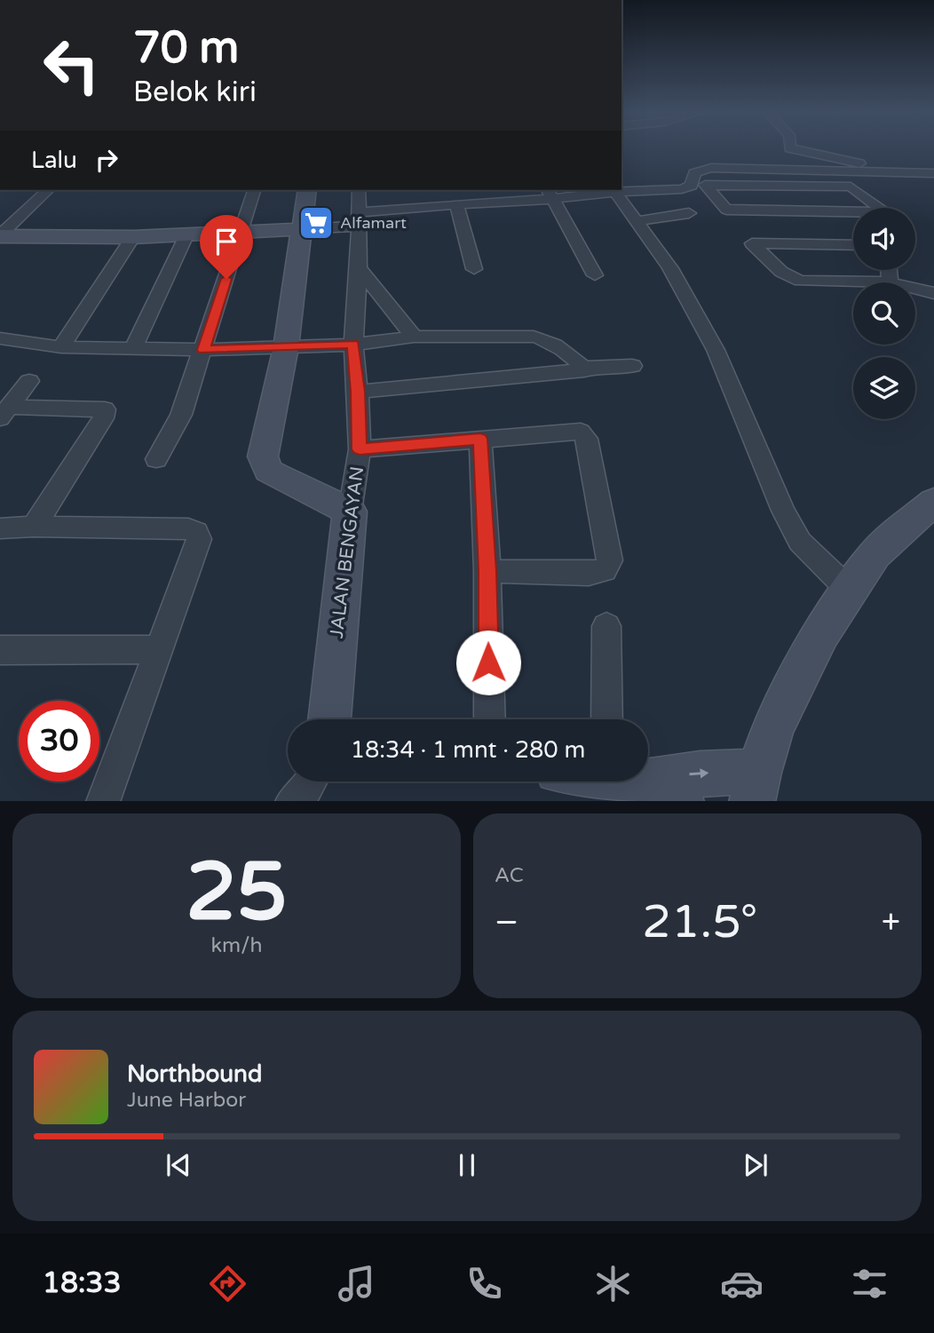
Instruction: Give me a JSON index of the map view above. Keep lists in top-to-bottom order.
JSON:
{
  "streets": {
    "street": ["JALAN BENGAYAN"]
  },
  "places": {
    "supermarket": ["Alfamart"]
  },
  "page": {
    "turn": ["70 m", "Belok kiri"],
    "then": "Lalu",
    "limit": "30",
    "trip": "18:34 · 1 mnt · 280 m",
    "tile": [
      ["25", "km/h"],
      "AC"
    ],
    "heat": ["−", "21.5°", "+"],
    "song": ["Northbound", "June Harbor"],
    "tabs": "18:33"
  }
}
